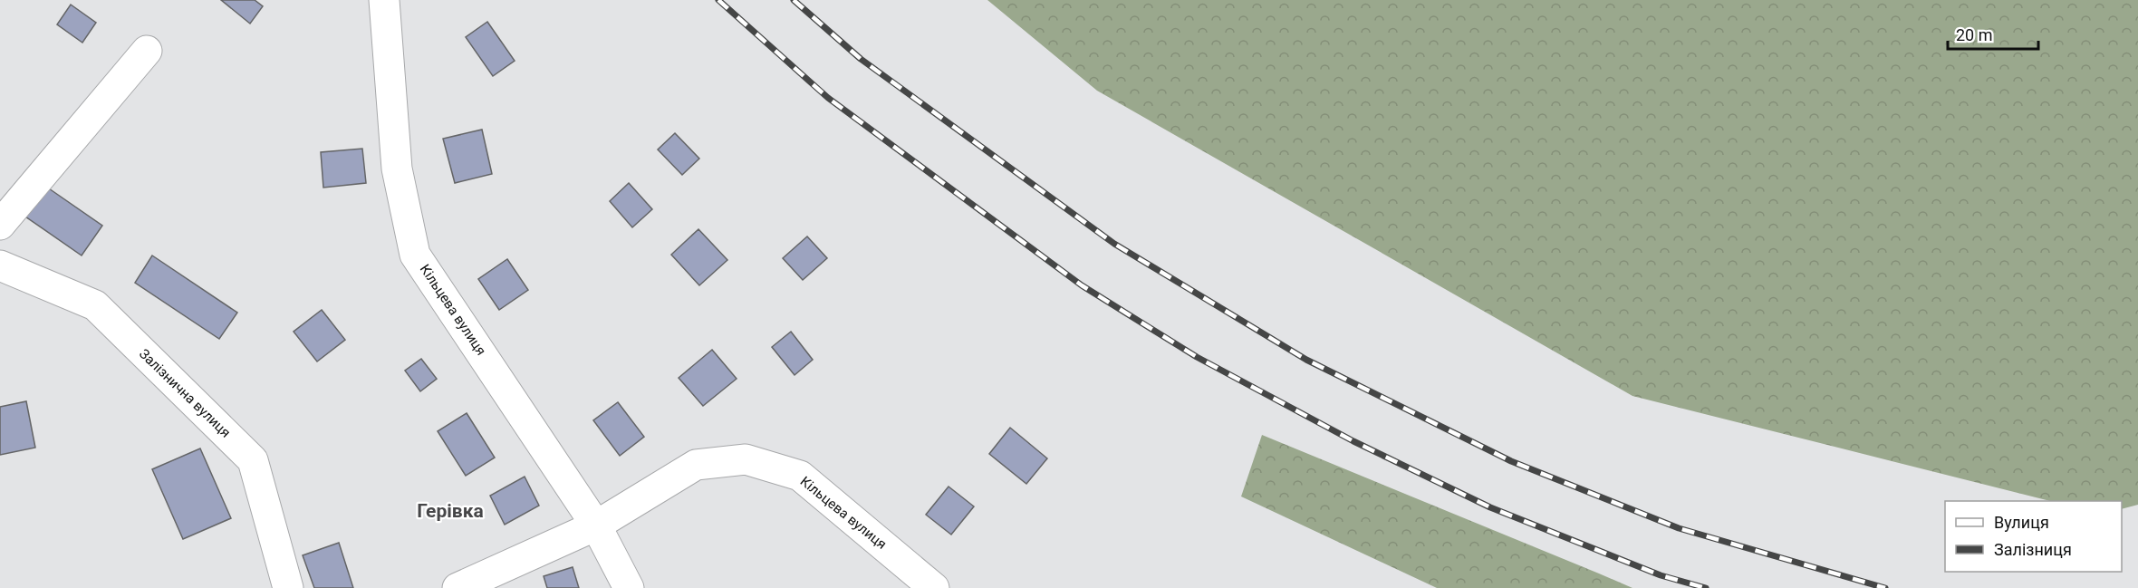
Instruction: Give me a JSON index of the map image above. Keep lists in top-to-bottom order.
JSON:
{
  "streets": {
    "street": ["Кільцева вулиця", "Залізнична вулиця"]
  },
  "districts": ["Герівка"],
  "legend": ["Вулиця", "Залізниця"],
  "scale_bar": "20 m"
}
